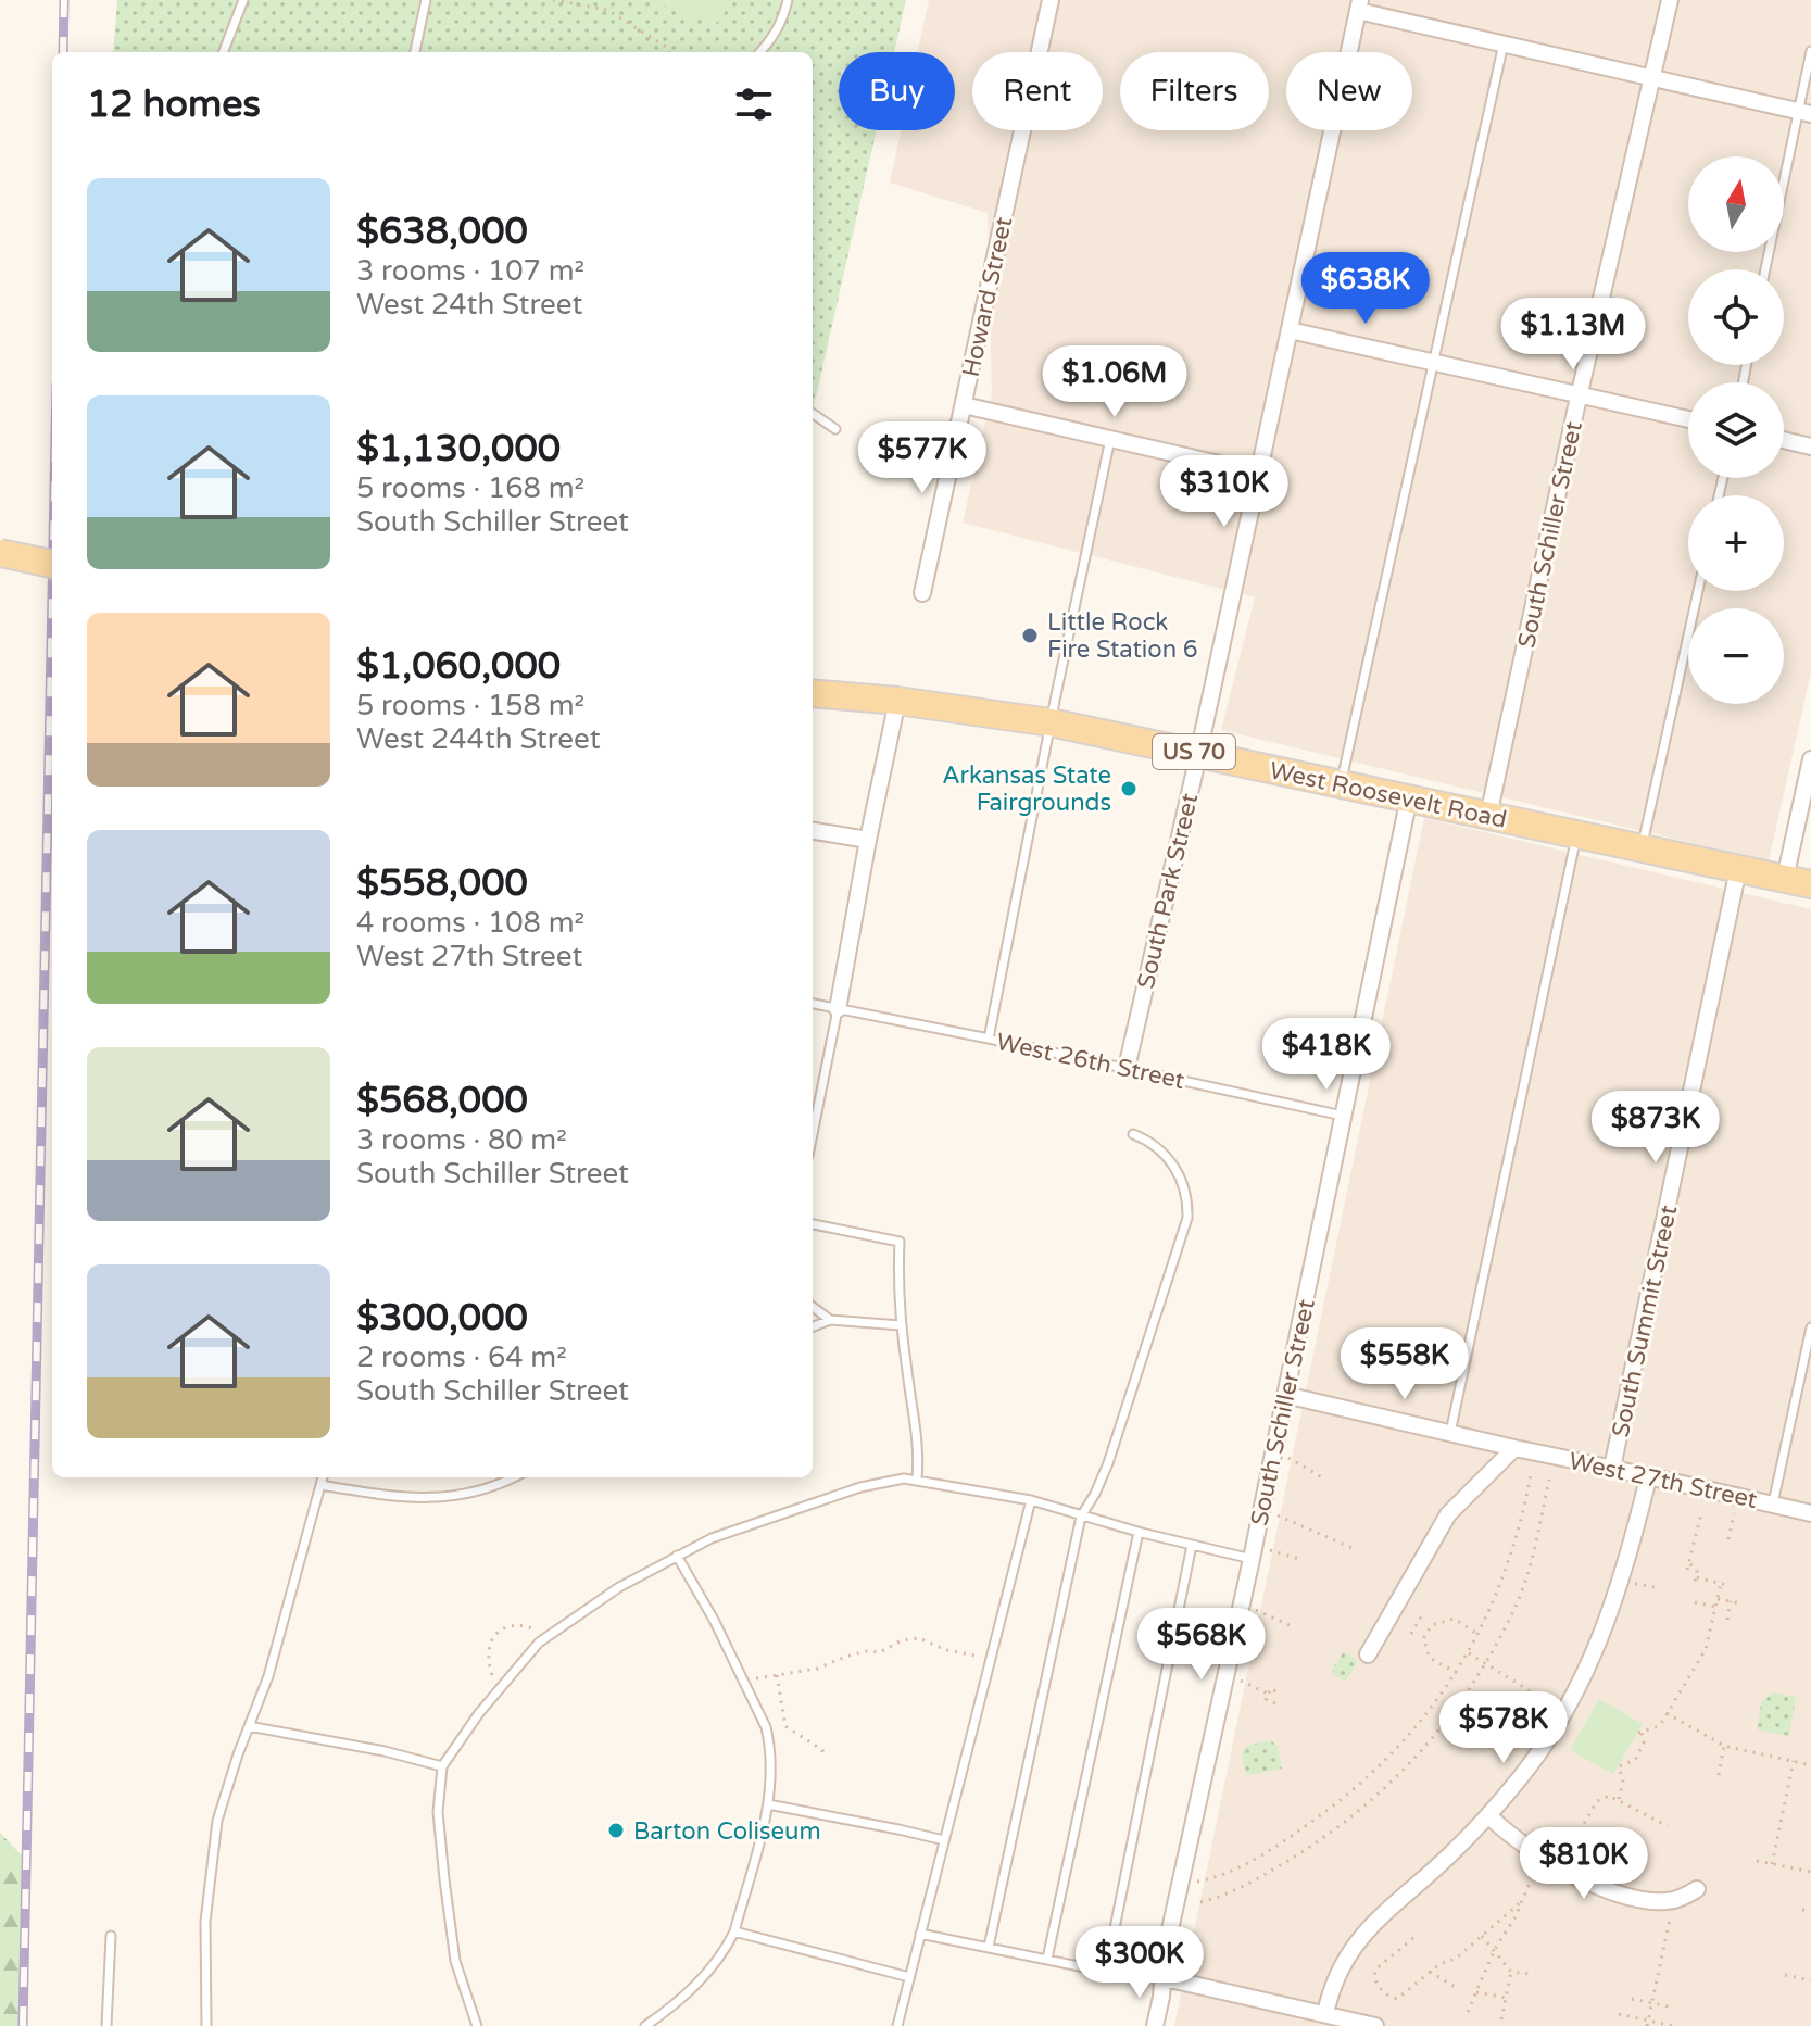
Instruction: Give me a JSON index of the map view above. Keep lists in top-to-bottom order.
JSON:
{
  "streets": {
    "main road": ["US 70", "West Roosevelt Road"],
    "street": [
      "Howard Street",
      "South Schiller Street",
      "South Park Street",
      "South Summit Street",
      "West 27th Street"
    ],
    "lane": ["West 26th Street"]
  },
  "crossings": [
    ["South Schiller Street", "West Roosevelt Road"],
    ["South Schiller Street", "West 26th Street"],
    ["South Schiller Street", "West 27th Street"],
    ["West Roosevelt Road", "South Park Street"],
    ["West Roosevelt Road", "South Summit Street"],
    ["South Park Street", "West 26th Street"],
    ["South Summit Street", "West 27th Street"]
  ],
  "places": ["Little Rock Fire Station 6", "Arkansas State Fairgrounds", "Barton Coliseum"],
  "north": "top",
  "page": {
    "chip": [
      "Buy",
      "Rent",
      "Filters",
      "New"
    ],
    "heading": "12 homes",
    "map_buttons": ["+", "−"],
    "list": [
      {
        "name": "$638,000",
        "note": "3 rooms · 107 m² · West 24th Street"
      },
      {
        "name": "$1,130,000",
        "note": "5 rooms · 168 m² · South Schiller Street"
      },
      {
        "name": "$1,060,000",
        "note": "5 rooms · 158 m² · West 244th Street"
      },
      {
        "name": "$558,000",
        "note": "4 rooms · 108 m² · West 27th Street"
      },
      {
        "name": "$568,000",
        "note": "3 rooms · 80 m² · South Schiller Street"
      },
      {
        "name": "$300,000",
        "note": "2 rooms · 64 m² · South Schiller Street"
      }
    ],
    "price": [
      "$638K",
      "$1.13M",
      "$1.06M",
      "$577K",
      "$310K",
      "$418K",
      "$873K",
      "$558K",
      "$568K",
      "$578K",
      "$810K",
      "$300K"
    ]
  }
}
